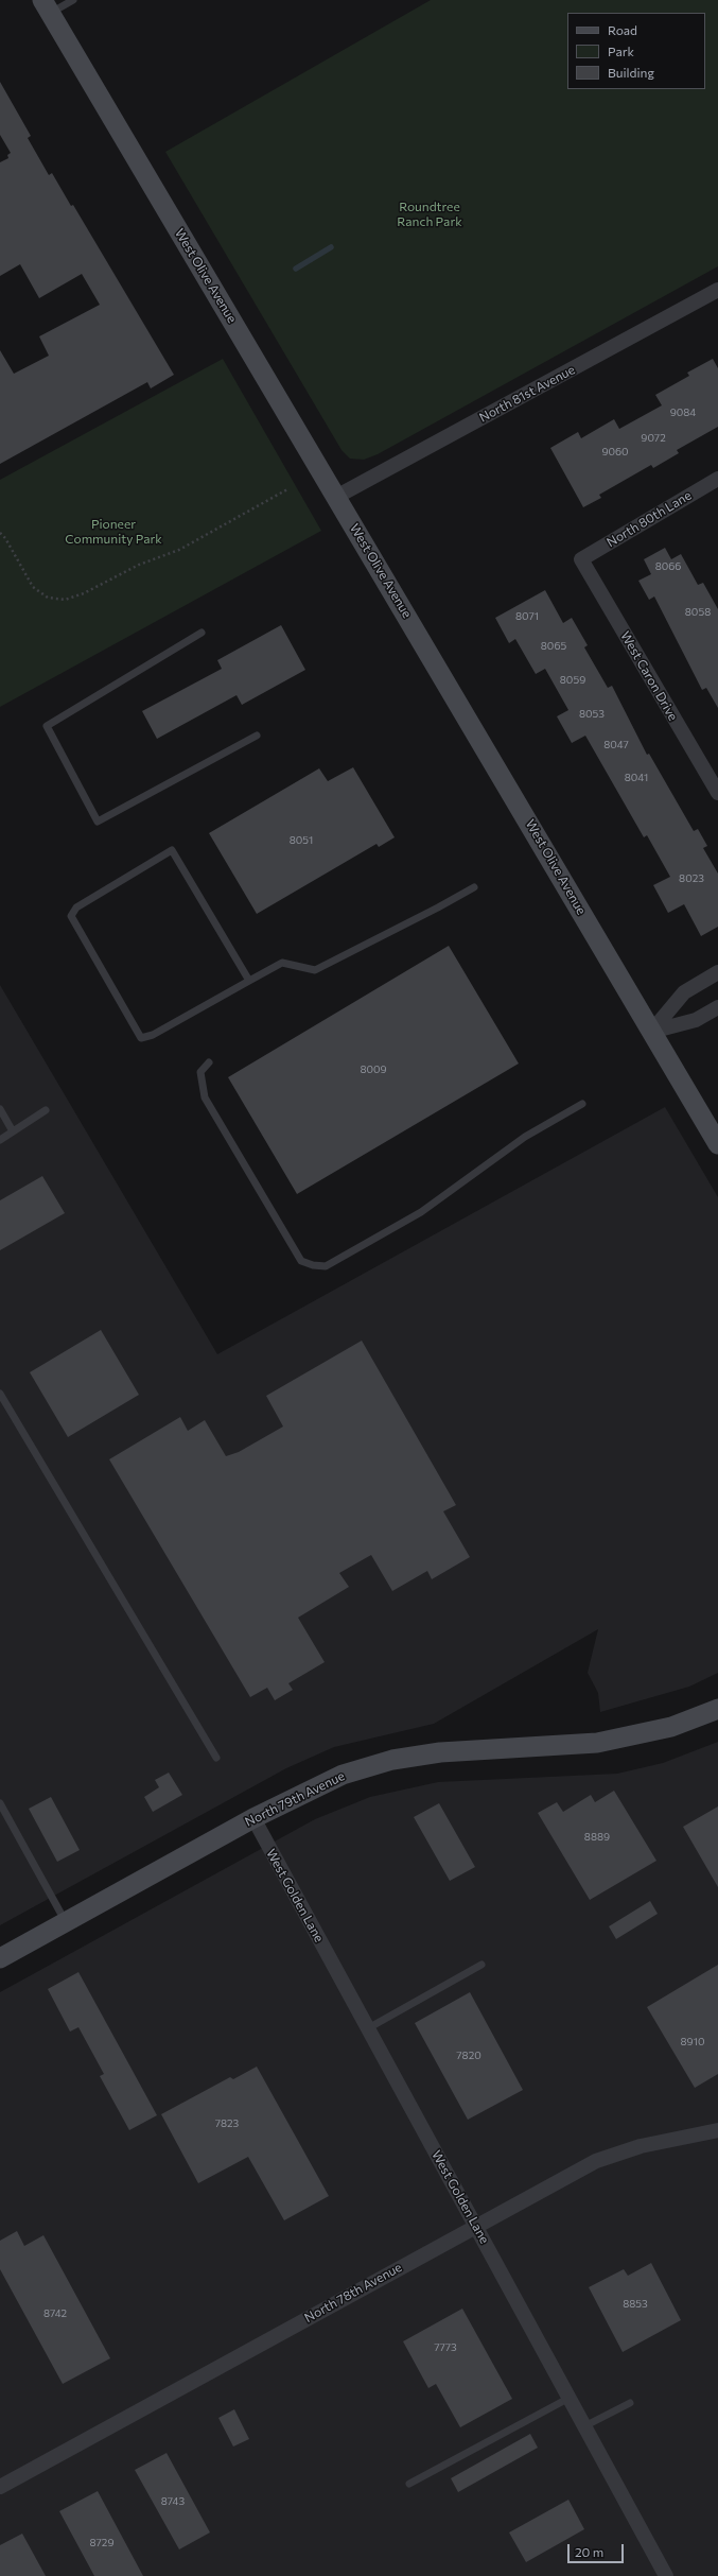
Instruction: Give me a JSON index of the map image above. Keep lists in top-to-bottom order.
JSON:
{
  "streets": {
    "main road": ["West Olive Avenue", "North 79th Avenue"],
    "street": [
      "North 81st Avenue",
      "North 80th Lane",
      "West Caron Drive",
      "West Golden Lane",
      "North 78th Avenue"
    ]
  },
  "crossings": [
    ["West Olive Avenue", "North 81st Avenue"],
    ["North 80th Lane", "West Caron Drive"],
    ["North 79th Avenue", "West Golden Lane"],
    ["West Golden Lane", "North 78th Avenue"]
  ],
  "parks": ["Roundtree Ranch Park", "Pioneer Community Park"],
  "house_numbers": [
    "9084",
    "9072",
    "9060",
    "8066",
    "8058",
    "8071",
    "8065",
    "8059",
    "8053",
    "8047",
    "8041",
    "8051",
    "8023",
    "8009",
    "8889",
    "8910",
    "7820",
    "7823",
    "8853",
    "8742",
    "7773",
    "8743",
    "8729"
  ],
  "legend": ["Road", "Park", "Building"],
  "scale_bar": "20 m"
}
